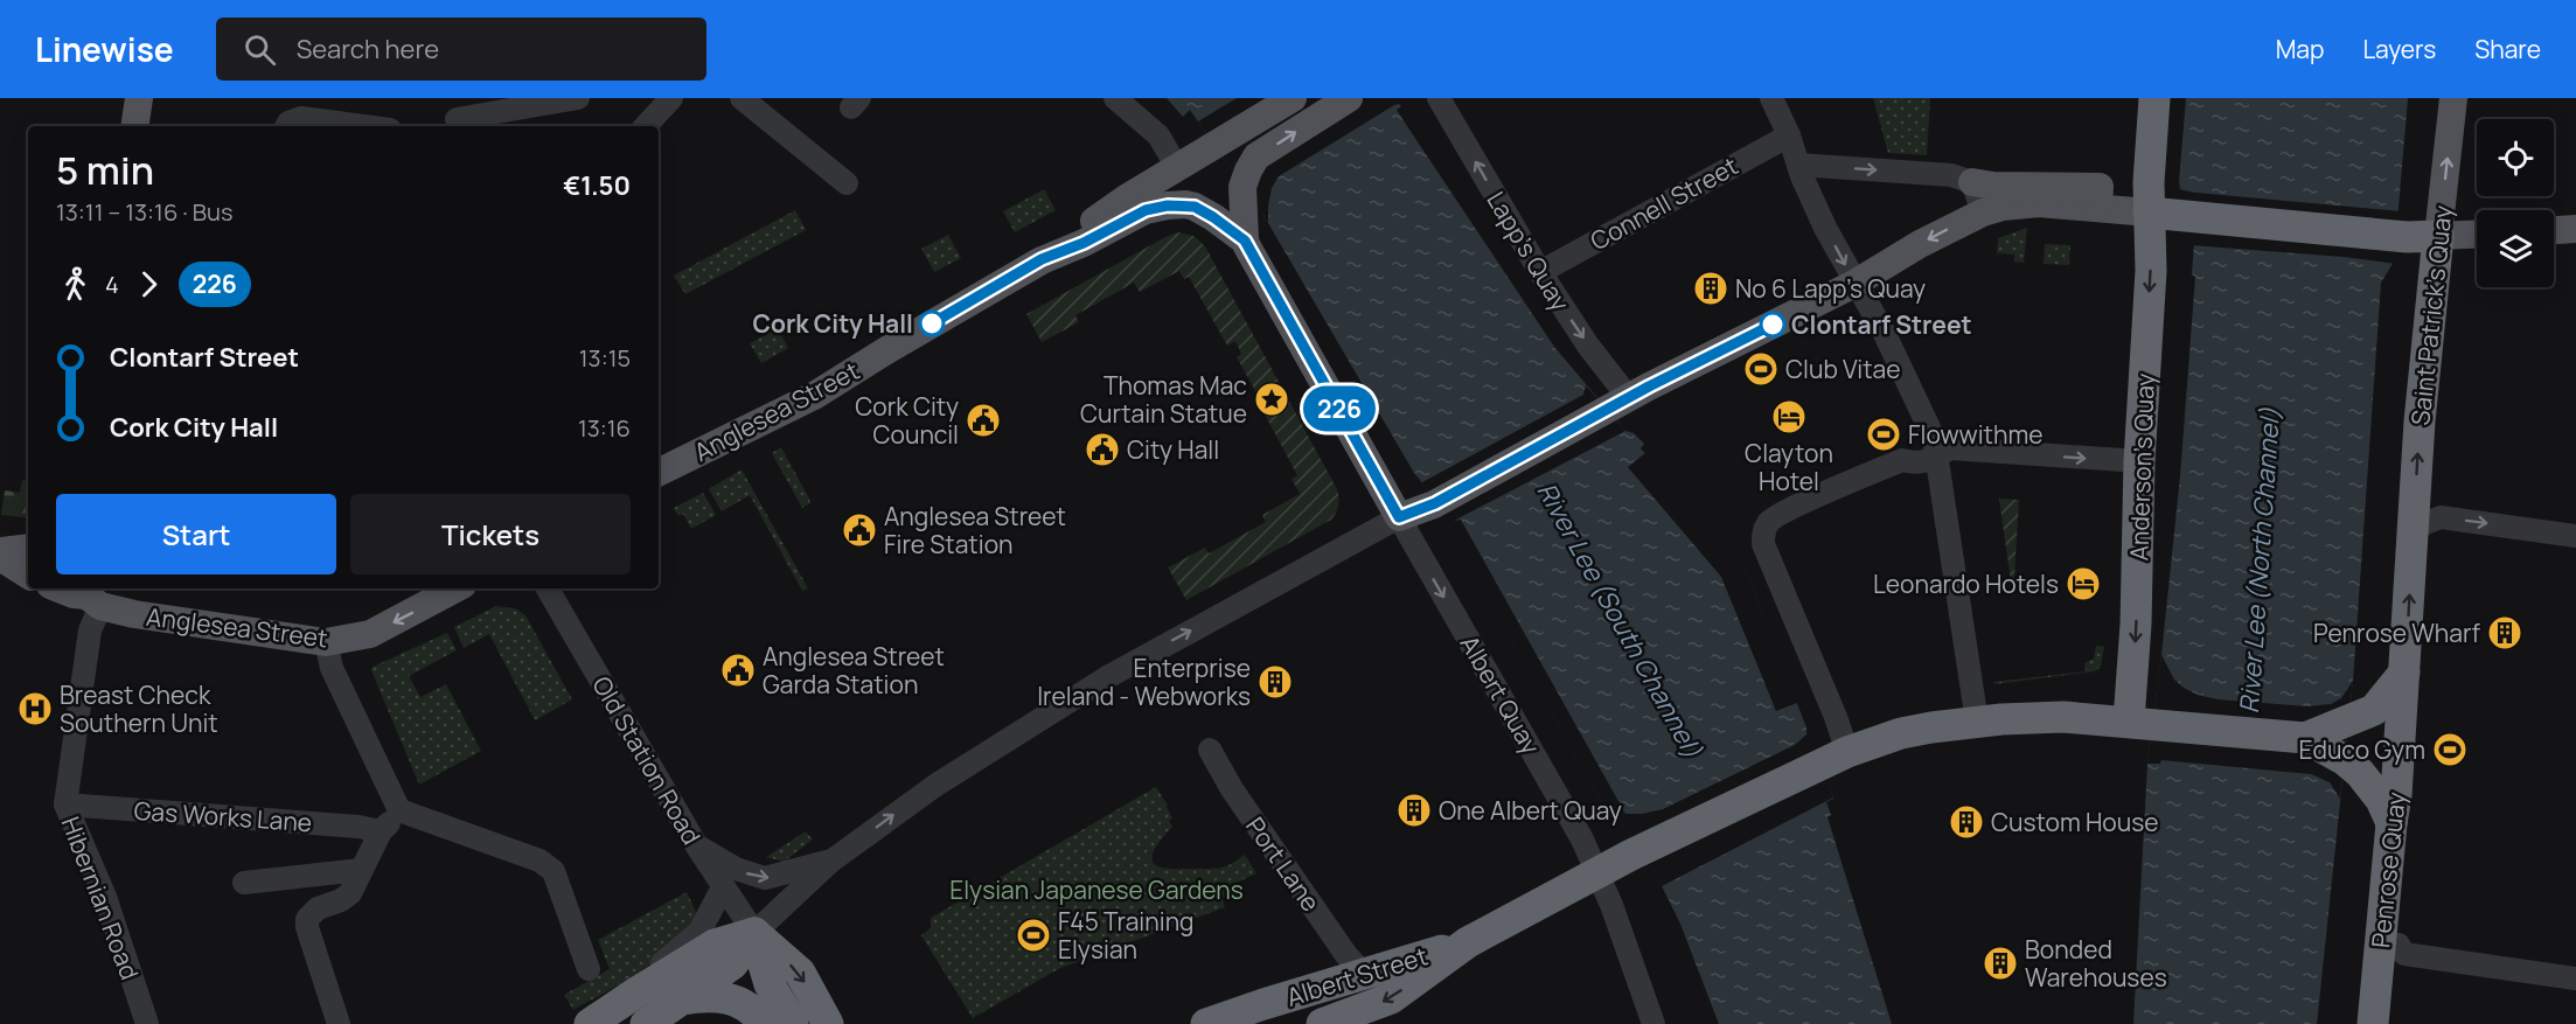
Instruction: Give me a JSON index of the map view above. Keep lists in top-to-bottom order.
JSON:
{
  "streets": {
    "highway": [
      "Saint Patrick's Quay",
      "Anderson's Quay",
      "Penrose Quay",
      "Albert Street"
    ],
    "main road": ["Anglesea Street"],
    "street": [
      "Connell Street",
      "Lapp's Quay",
      "Albert Quay",
      "Old Station Road",
      "Gas Works Lane",
      "Port Lane",
      "Hibernian Road"
    ]
  },
  "crossings": [
    ["Connell Street", "Lapp's Quay"],
    ["Saint Patrick's Quay", "Penrose Quay"],
    ["Anglesea Street", "Hibernian Road"],
    ["Anderson's Quay", "Albert Street"],
    ["Albert Quay", "Albert Street"],
    ["Gas Works Lane", "Hibernian Road"],
    ["Port Lane", "Albert Street"]
  ],
  "one_way": ["Saint Patrick's Quay", "Anderson's Quay", "Albert Quay"],
  "water": ["River Lee (North Channel)", "River Lee (South Channel)"],
  "parks": ["Elysian Japanese Gardens"],
  "places": {
    "building": [
      "No 6 Lapp's Quay",
      "Penrose Wharf",
      "Enterprise Ireland - Webworks",
      "One Albert Quay",
      "Custom House",
      "Bonded Warehouses"
    ],
    "other": ["Cork City Hall", "Clontarf Street"],
    "sports": [
      "Club Vitae",
      "Flowwithme",
      "Educo Gym",
      "F45 Training Elysian"
    ],
    "place": ["Thomas Mac Curtain Statue"],
    "hotel": ["Clayton Hotel", "Leonardo Hotels"],
    "public building": [
      "Cork City Council",
      "City Hall",
      "Anglesea Street Fire Station",
      "Anglesea Street Garda Station"
    ],
    "hospital": ["Breast Check Southern Unit"]
  },
  "lines": ["bus line 226"],
  "page": {
    "header": "Linewise",
    "search": "Search here",
    "nav": ["Map", "Layers", "Share"],
    "on_map": "226",
    "heading": ["5 min", "13:11 – 13:16 · Bus", "€1.50"],
    "legs": ["4", "226"],
    "list": [
      {
        "name": "Clontarf Street",
        "value": "13:15"
      },
      {
        "name": "Cork City Hall",
        "value": "13:16"
      }
    ],
    "buttons": ["Start", "Tickets"]
  }
}
